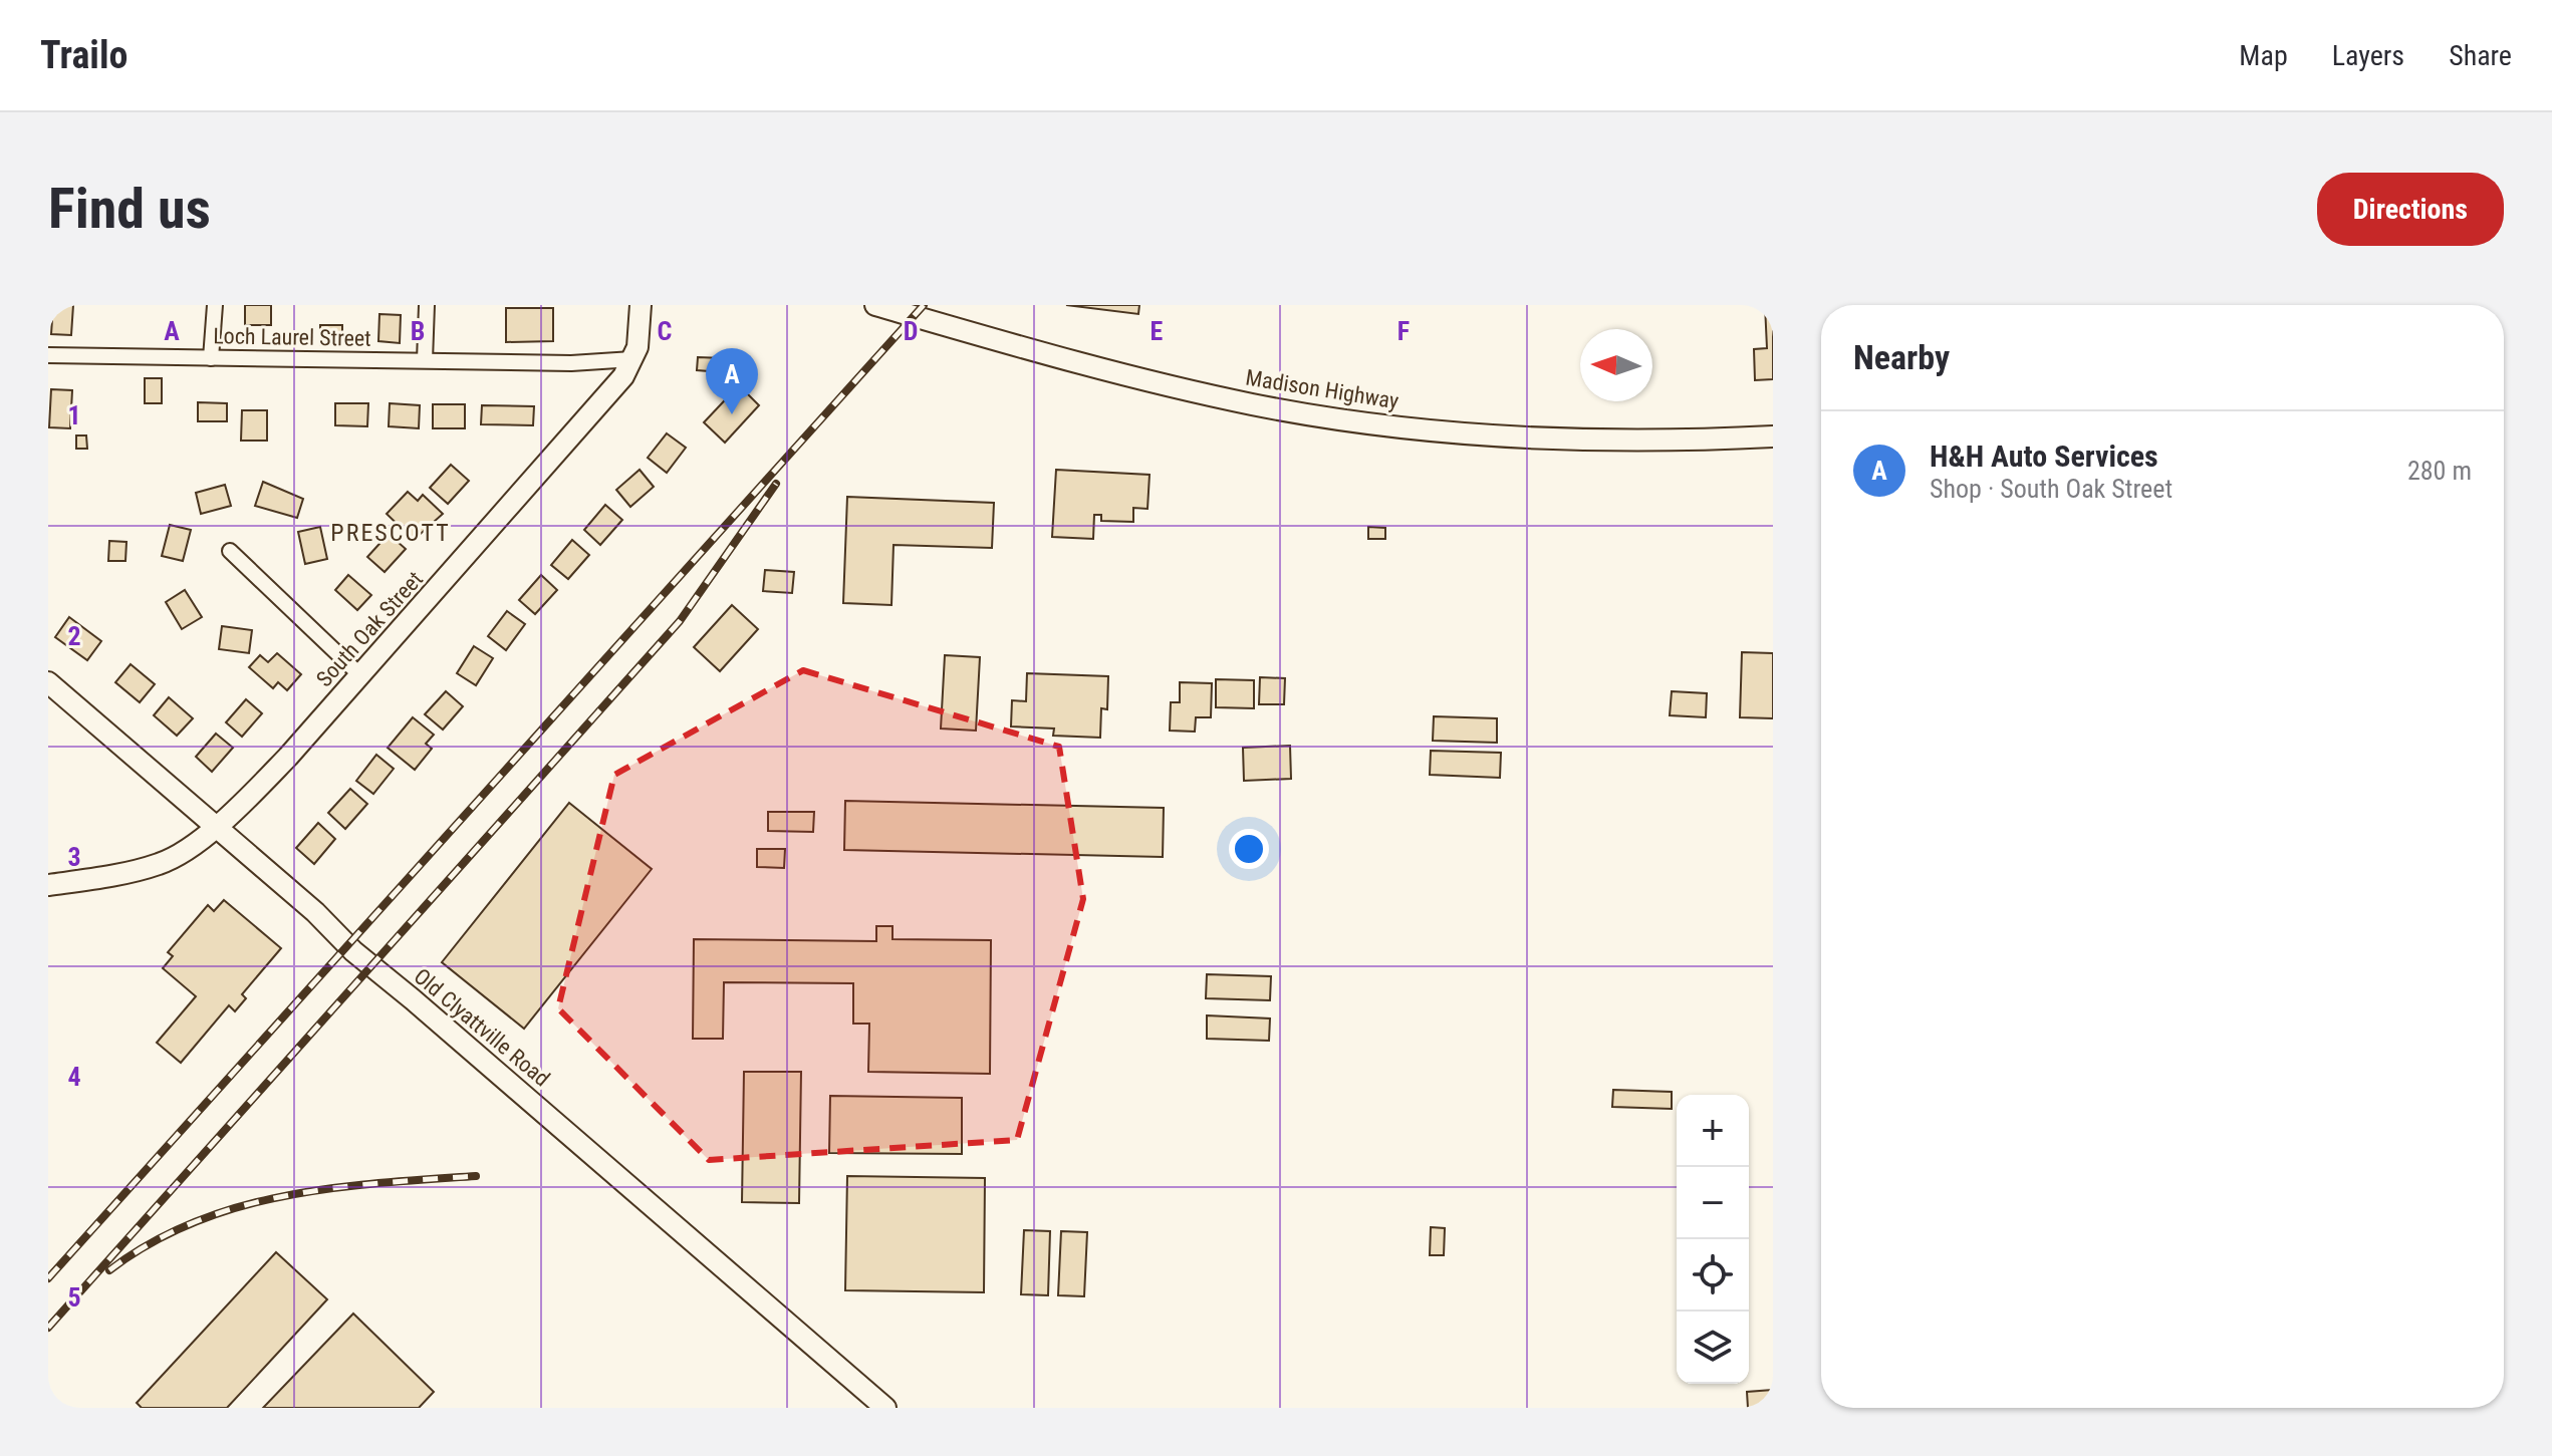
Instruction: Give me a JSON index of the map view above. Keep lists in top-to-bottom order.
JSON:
{
  "streets": {
    "main road": ["Madison Highway", "South Oak Street", "Old Clyattville Road"],
    "street": ["Loch Laurel Street"]
  },
  "crossings": [
    ["Loch Laurel Street", "South Oak Street"],
    ["South Oak Street", "Old Clyattville Road"]
  ],
  "districts": ["PRESCOTT"],
  "north": "left",
  "page": {
    "header": "Trailo",
    "nav": ["Map", "Layers", "Share"],
    "buttons": "Directions",
    "title": "Find us",
    "heading": "Nearby",
    "pins": "A",
    "list": [
      {
        "mark": "A",
        "name": "H&H Auto Services",
        "note": "Shop · South Oak Street",
        "value": "280 m"
      }
    ],
    "map_buttons": ["+", "−"]
  },
  "grid": {
    "columns": [
      "A",
      "B",
      "C",
      "D",
      "E",
      "F"
    ],
    "rows": [
      "1",
      "2",
      "3",
      "4",
      "5"
    ]
  }
}
